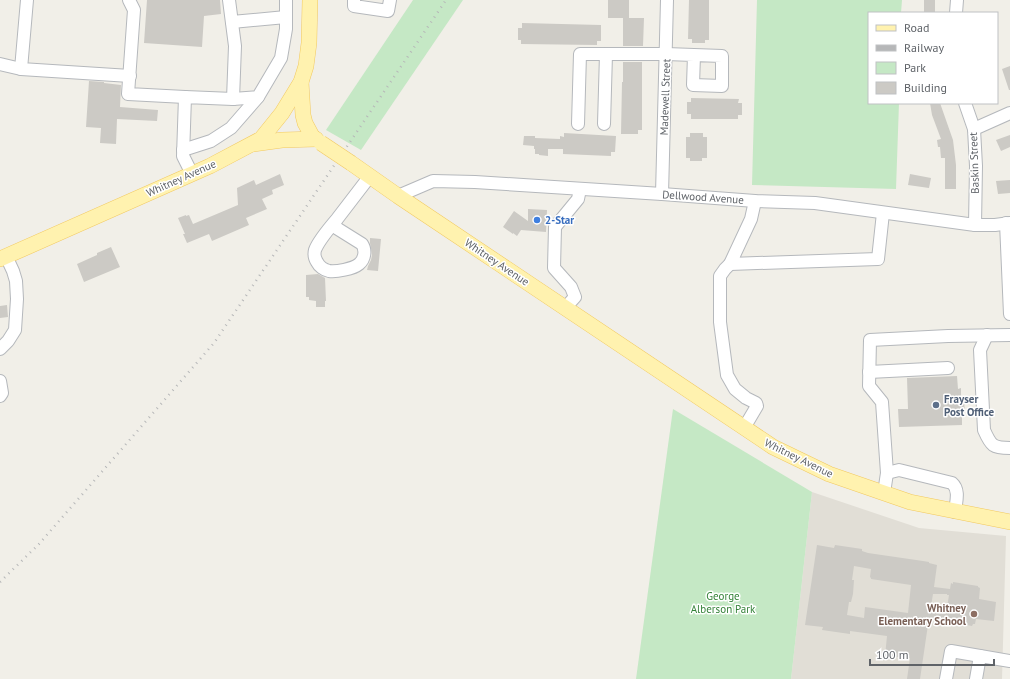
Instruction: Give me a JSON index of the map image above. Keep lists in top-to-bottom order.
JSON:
{
  "streets": {
    "main road": ["Whitney Avenue"],
    "street": ["Madewell Street", "Baskin Street", "Dellwood Avenue"]
  },
  "crossings": [
    ["Madewell Street", "Dellwood Avenue"],
    ["Baskin Street", "Dellwood Avenue"],
    ["Whitney Avenue", "Dellwood Avenue"]
  ],
  "parks": ["George Alberson Park"],
  "places": ["2-Star", "Frayser Post Office", "Whitney Elementary School"],
  "legend": [
    "Road",
    "Railway",
    "Park",
    "Building"
  ],
  "scale_bar": "100 m"
}
